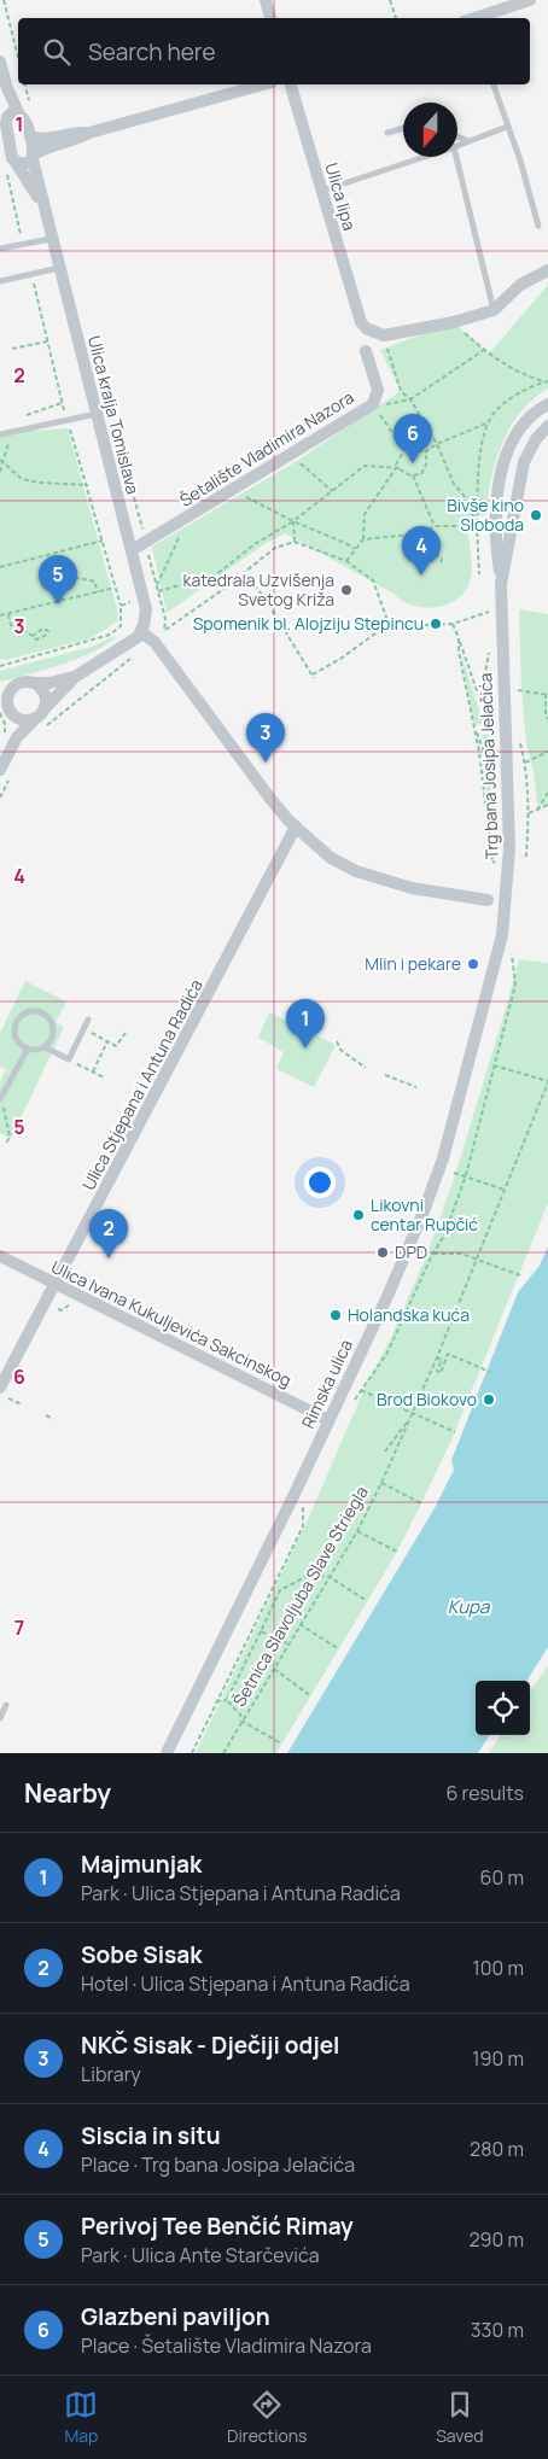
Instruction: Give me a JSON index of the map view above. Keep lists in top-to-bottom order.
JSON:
{
  "streets": {
    "street": [
      "Ulica lipa",
      "Ulica kralja Tomislava",
      "Šetalište Vladimira Nazora",
      "Trg bana Josipa Jelačića",
      "Ulica Stjepana i Antuna Radića",
      "Ulica Ivana Kukuljevića Sakcinskog",
      "Rimska ulica"
    ],
    "path": ["Šetnica Slavoljuba Slave Striegla"]
  },
  "crossings": [
    ["Ulica kralja Tomislava", "Šetalište Vladimira Nazora"],
    ["Trg bana Josipa Jelačića", "Rimska ulica"],
    ["Ulica Stjepana i Antuna Radića", "Ulica Ivana Kukuljevića Sakcinskog"],
    ["Ulica Ivana Kukuljevića Sakcinskog", "Rimska ulica"]
  ],
  "water": ["Kupa"],
  "places": [
    "Bivše kino Sloboda",
    "katedrala Uzvišenja Svetog Križa",
    "Spomenik bl. Alojziju Stepincu",
    "Mlin i pekare",
    "Likovni centar Rupčić",
    "DPD",
    "Holandska kuća",
    "Brod Biokovo"
  ],
  "north": "bottom",
  "page": {
    "search": "Search here",
    "pins": [
      "6",
      "4",
      "5",
      "3",
      "1",
      "2"
    ],
    "heading": ["Nearby", "6 results"],
    "list": [
      {
        "mark": "1",
        "name": "Majmunjak",
        "note": "Park · Ulica Stjepana i Antuna Radića",
        "value": "60 m"
      },
      {
        "mark": "2",
        "name": "Sobe Sisak",
        "note": "Hotel · Ulica Stjepana i Antuna Radića",
        "value": "100 m"
      },
      {
        "mark": "3",
        "name": "NKČ Sisak - Dječiji odjel",
        "note": "Library",
        "value": "190 m"
      },
      {
        "mark": "4",
        "name": "Siscia in situ",
        "note": "Place · Trg bana Josipa Jelačića",
        "value": "280 m"
      },
      {
        "mark": "5",
        "name": "Perivoj Tee Benčić Rimay",
        "note": "Park · Ulica Ante Starčevića",
        "value": "290 m"
      },
      {
        "mark": "6",
        "name": "Glazbeni paviljon",
        "note": "Place · Šetalište Vladimira Nazora",
        "value": "330 m"
      }
    ],
    "nav": ["Map", "Directions", "Saved"]
  },
  "grid": {
    "rows": [
      "1",
      "2",
      "3",
      "4",
      "5",
      "6",
      "7"
    ]
  }
}
